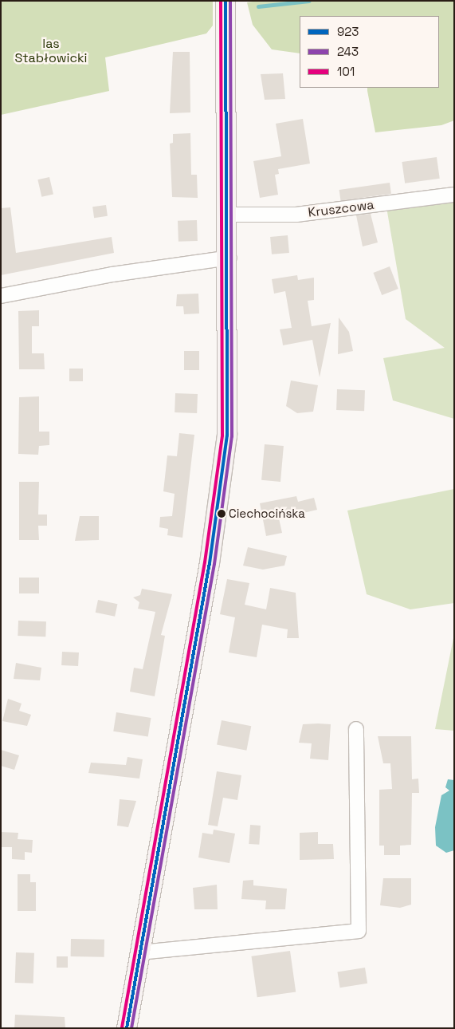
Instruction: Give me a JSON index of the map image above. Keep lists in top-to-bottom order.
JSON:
{
  "streets": {
    "street": ["Kruszcowa"]
  },
  "parks": ["las Stabłowicki"],
  "places": ["Ciechocińska"],
  "lines": ["transit line 923", "transit line 243", "transit line 101"],
  "legend": ["923", "243", "101"]
}
